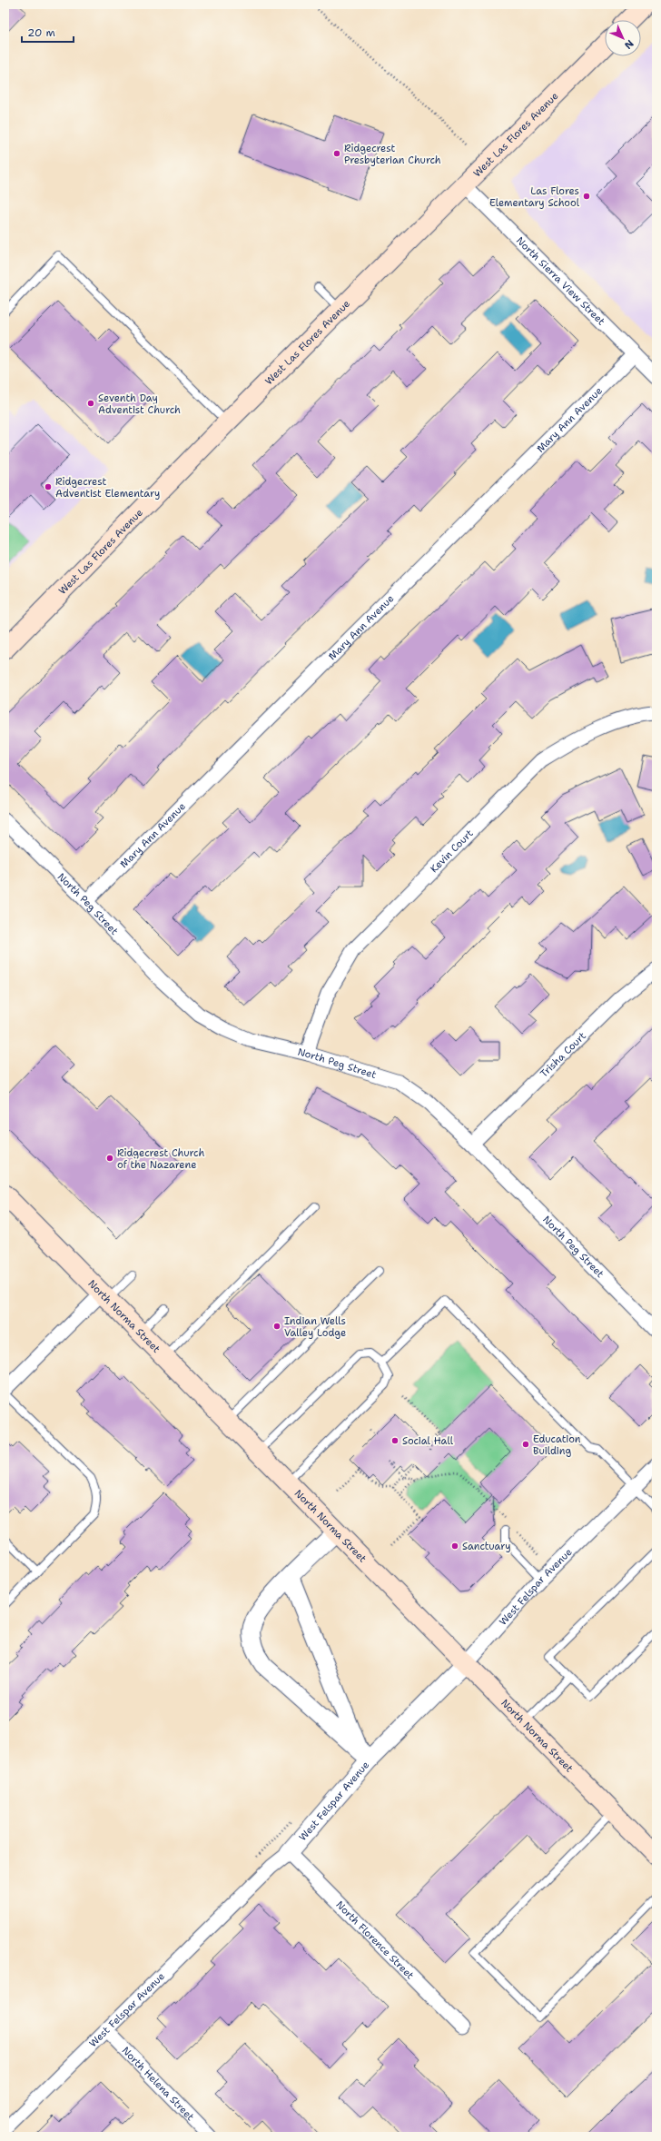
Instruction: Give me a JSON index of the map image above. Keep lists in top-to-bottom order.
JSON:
{
  "streets": {
    "main road": ["West Las Flores Avenue", "North Norma Street"],
    "street": [
      "North Sierra View Street",
      "Mary Ann Avenue",
      "Kevin Court",
      "North Peg Street",
      "Trisha Court",
      "West Felspar Avenue",
      "North Florence Street",
      "North Helena Street"
    ]
  },
  "crossings": [
    ["West Las Flores Avenue", "North Sierra View Street"],
    ["North Sierra View Street", "Mary Ann Avenue"],
    ["Mary Ann Avenue", "North Peg Street"],
    ["Kevin Court", "North Peg Street"],
    ["North Peg Street", "Trisha Court"],
    ["North Norma Street", "West Felspar Avenue"],
    ["West Felspar Avenue", "North Florence Street"],
    ["West Felspar Avenue", "North Helena Street"]
  ],
  "places": [
    "Ridgecrest Presbyterian Church",
    "Las Flores Elementary School",
    "Seventh Day Adventist Church",
    "Ridgecrest Adventist Elementary",
    "Ridgecrest Church of the Nazarene",
    "Indian Wells Valley Lodge",
    "Social Hall",
    "Education Building",
    "Sanctuary"
  ],
  "scale_bar": "20 m",
  "north": "bottom right"
}
